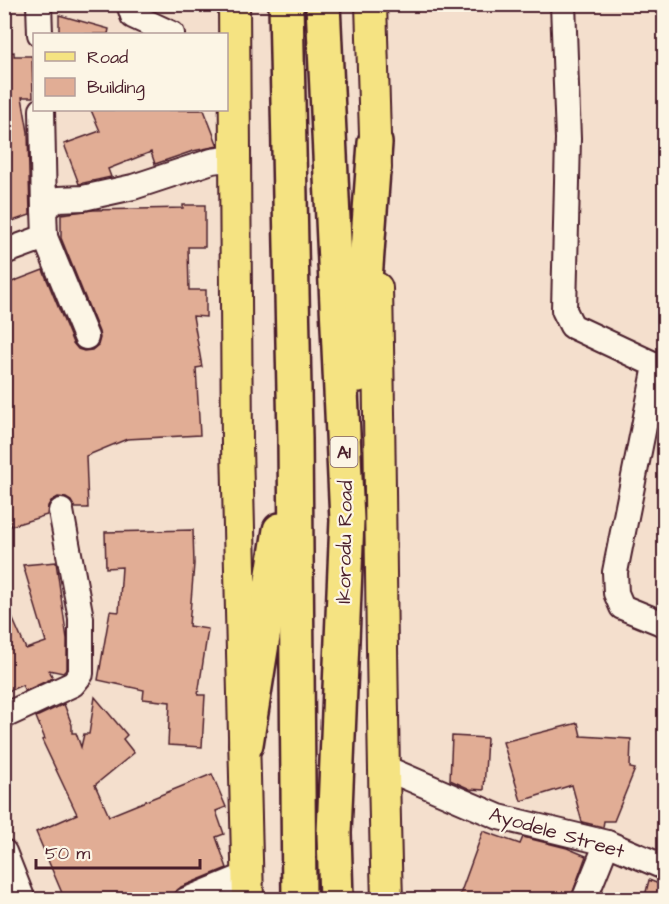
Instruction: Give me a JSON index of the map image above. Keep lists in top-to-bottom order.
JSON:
{
  "streets": {
    "highway": ["A1", "Ikorodu Road"],
    "street": ["Ayodele Street"]
  },
  "crossings": [
    ["Ikorodu Road", "Ayodele Street"]
  ],
  "legend": ["Road", "Building"],
  "scale_bar": "50 m"
}
